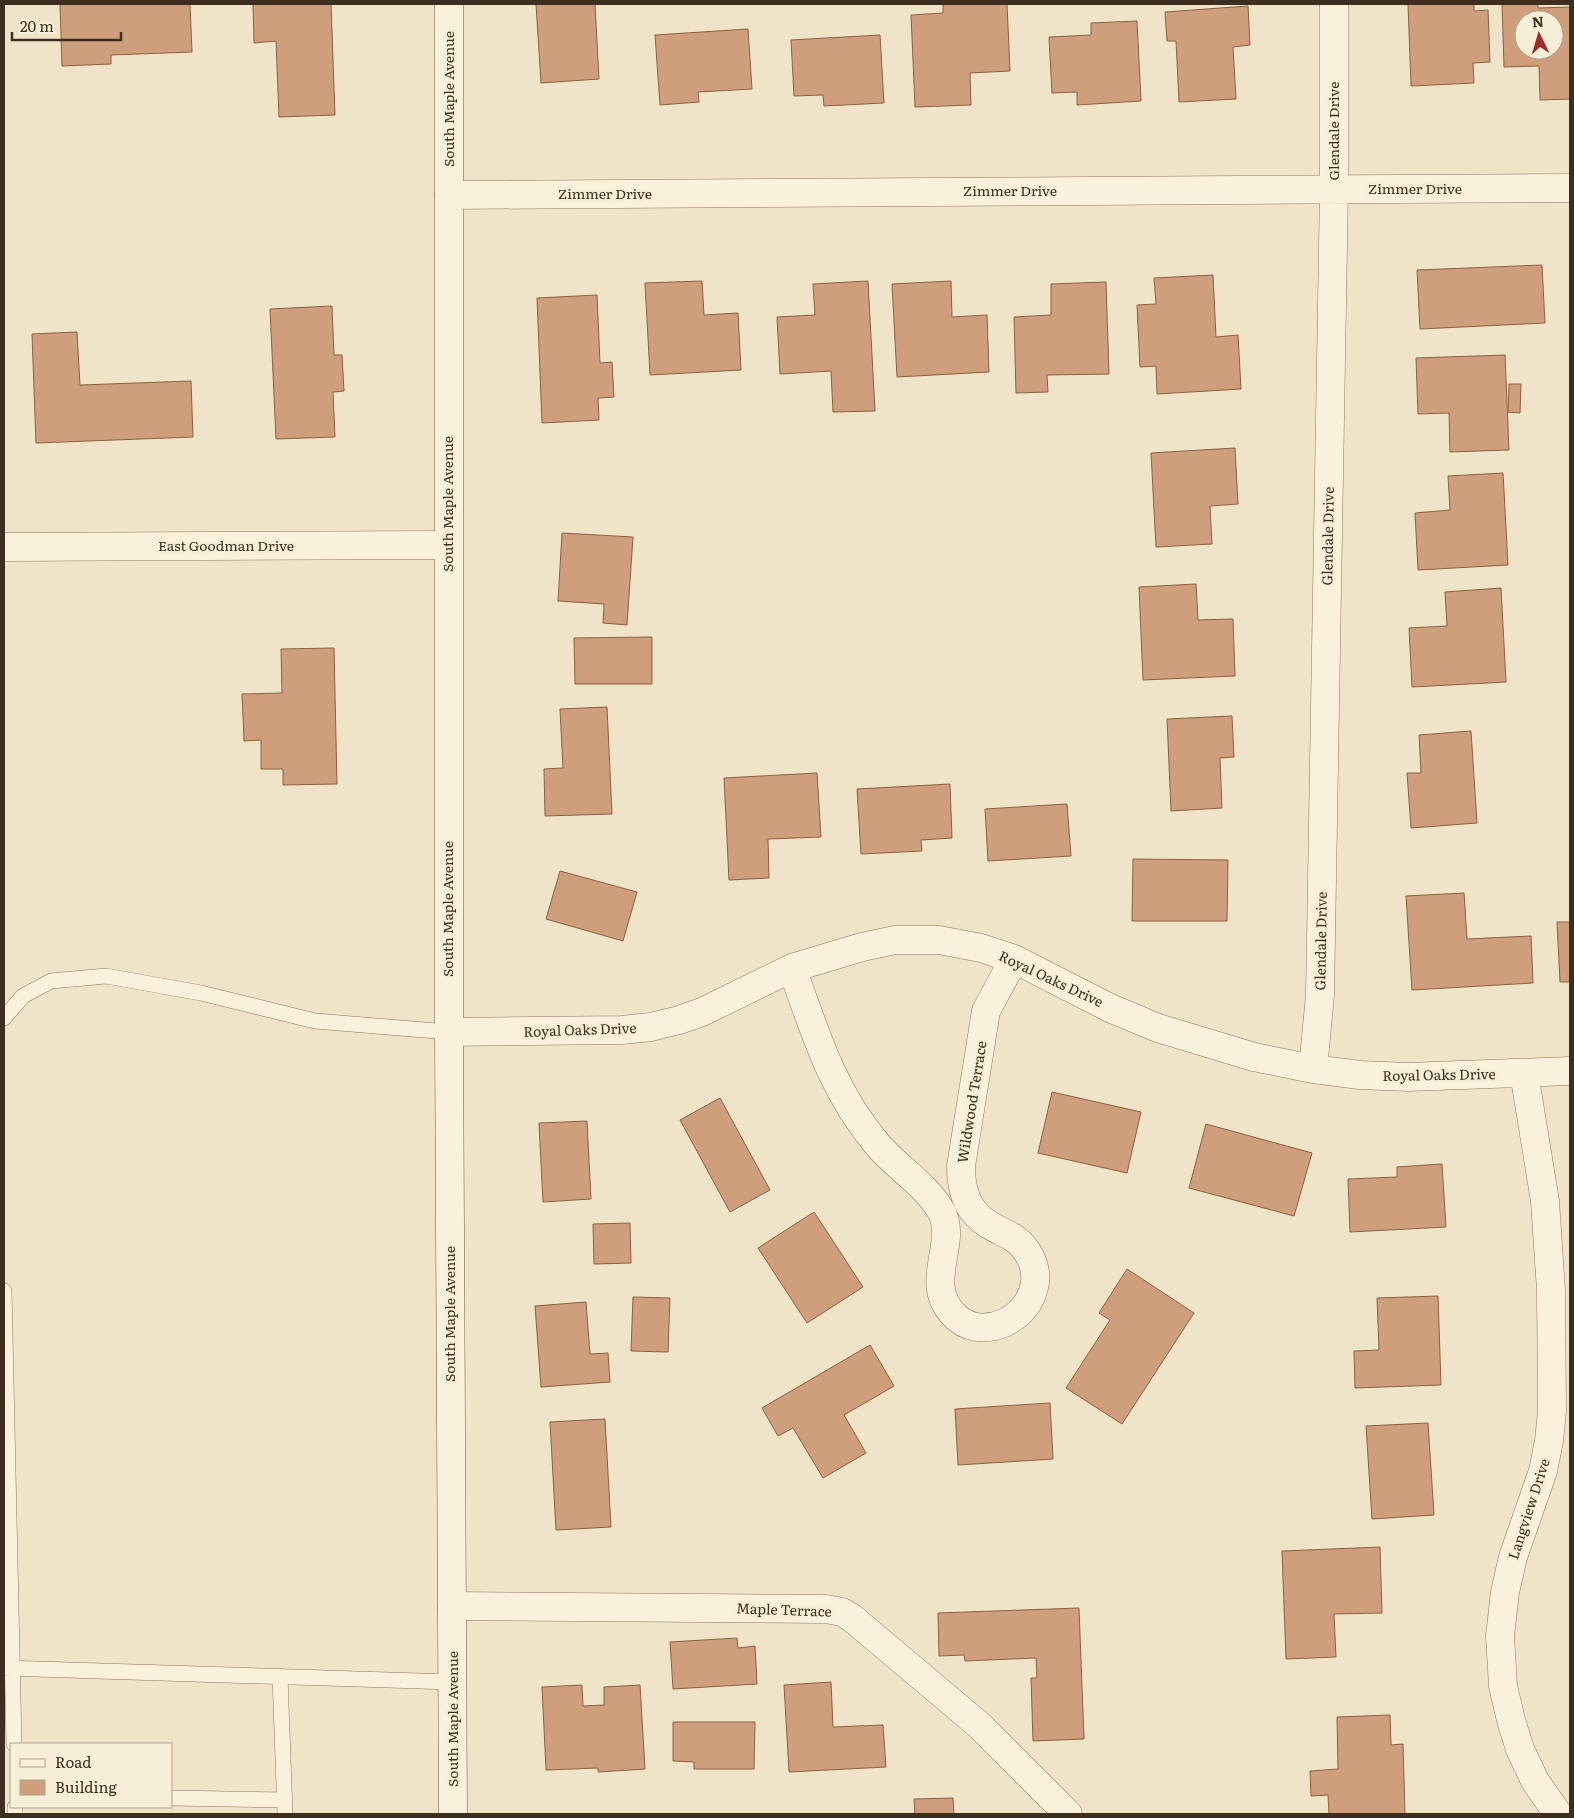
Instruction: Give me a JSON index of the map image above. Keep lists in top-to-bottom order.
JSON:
{
  "streets": {
    "street": [
      "South Maple Avenue",
      "Glendale Drive",
      "Zimmer Drive",
      "East Goodman Drive",
      "Royal Oaks Drive",
      "Wildwood Terrace",
      "Langview Drive",
      "Maple Terrace"
    ]
  },
  "crossings": [
    ["South Maple Avenue", "Zimmer Drive"],
    ["South Maple Avenue", "East Goodman Drive"],
    ["South Maple Avenue", "Royal Oaks Drive"],
    ["South Maple Avenue", "Maple Terrace"],
    ["Glendale Drive", "Zimmer Drive"],
    ["Glendale Drive", "Royal Oaks Drive"],
    ["Royal Oaks Drive", "Wildwood Terrace"],
    ["Royal Oaks Drive", "Langview Drive"]
  ],
  "legend": ["Road", "Building"],
  "scale_bar": "20 m",
  "north": "top"
}
